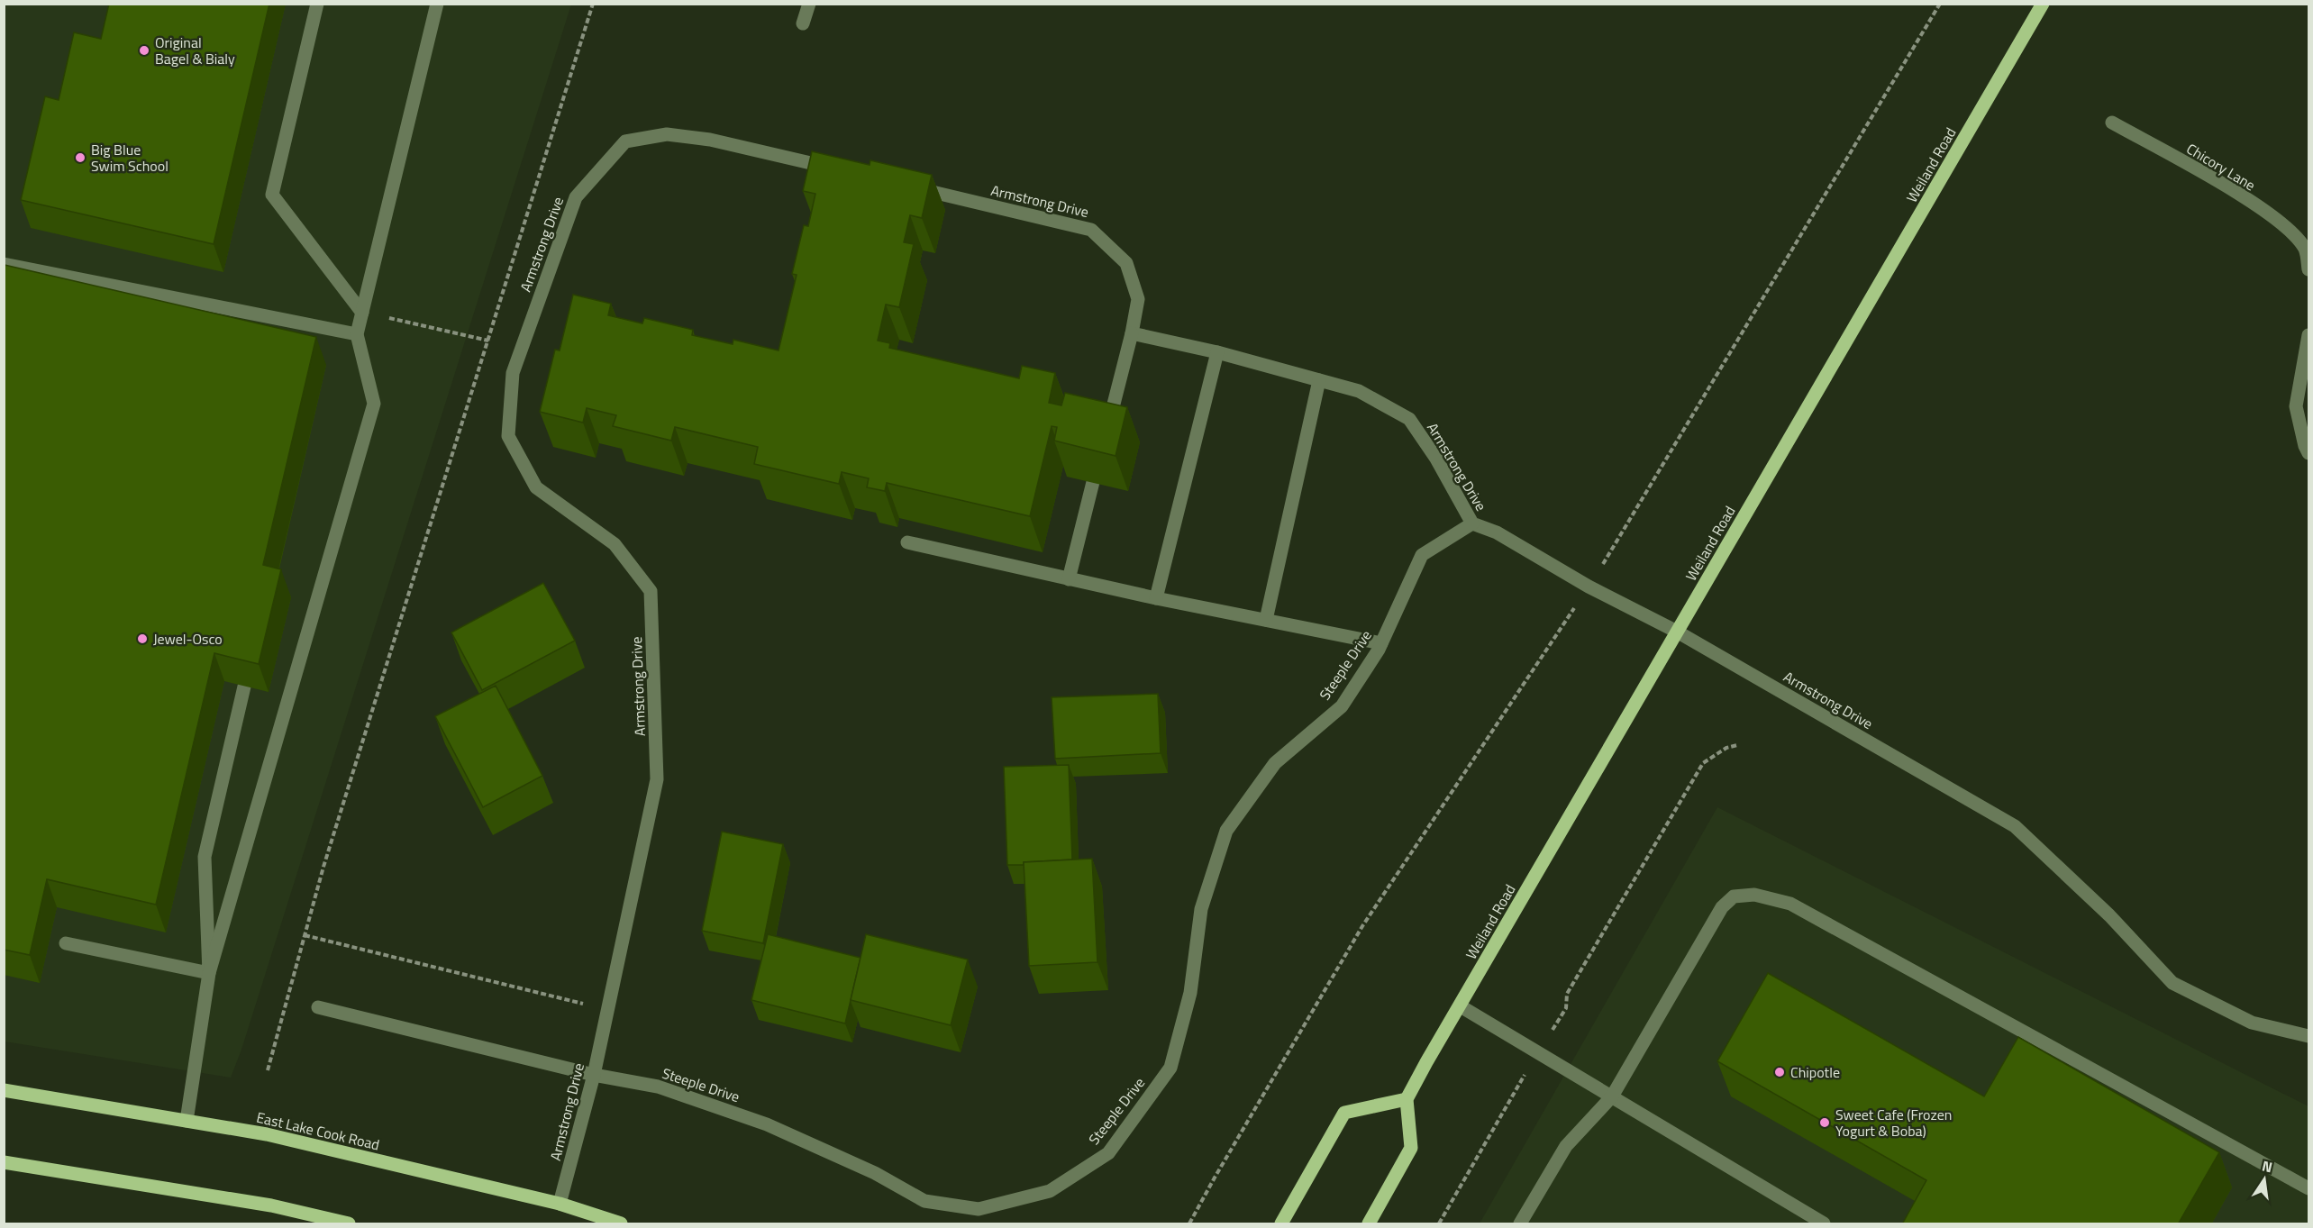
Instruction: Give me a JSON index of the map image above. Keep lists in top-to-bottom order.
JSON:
{
  "streets": {
    "main road": ["Weiland Road", "East Lake Cook Road"],
    "street": ["Chicory Lane", "Armstrong Drive", "Steeple Drive"]
  },
  "crossings": [
    ["Weiland Road", "Armstrong Drive"],
    ["Armstrong Drive", "Steeple Drive"],
    ["Armstrong Drive", "East Lake Cook Road"]
  ],
  "places": [
    "Original Bagel & Bialy",
    "Big Blue Swim School",
    "Jewel-Osco",
    "Chipotle",
    "Sweet Cafe (Frozen Yogurt & Boba)"
  ],
  "north": "top"
}
